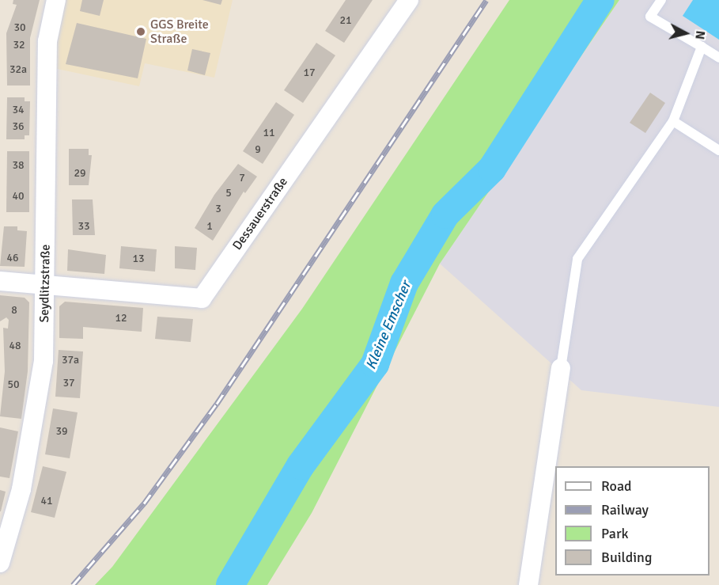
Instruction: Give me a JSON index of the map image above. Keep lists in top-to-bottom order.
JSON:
{
  "streets": {
    "street": ["Dessauerstraße", "Seydlitzstraße"]
  },
  "crossings": [
    ["Dessauerstraße", "Seydlitzstraße"]
  ],
  "water": ["Kleine Emscher"],
  "places": ["GGS Breite Straße"],
  "house_numbers": [
    "21",
    "30",
    "32",
    "32a",
    "17",
    "34",
    "36",
    "11",
    "9",
    "38",
    "29",
    "7",
    "5",
    "40",
    "3",
    "33",
    "1",
    "46",
    "13",
    "8",
    "12",
    "48",
    "37a",
    "37",
    "50",
    "39",
    "41"
  ],
  "legend": [
    "Road",
    "Railway",
    "Park",
    "Building"
  ],
  "north": "right"
}
